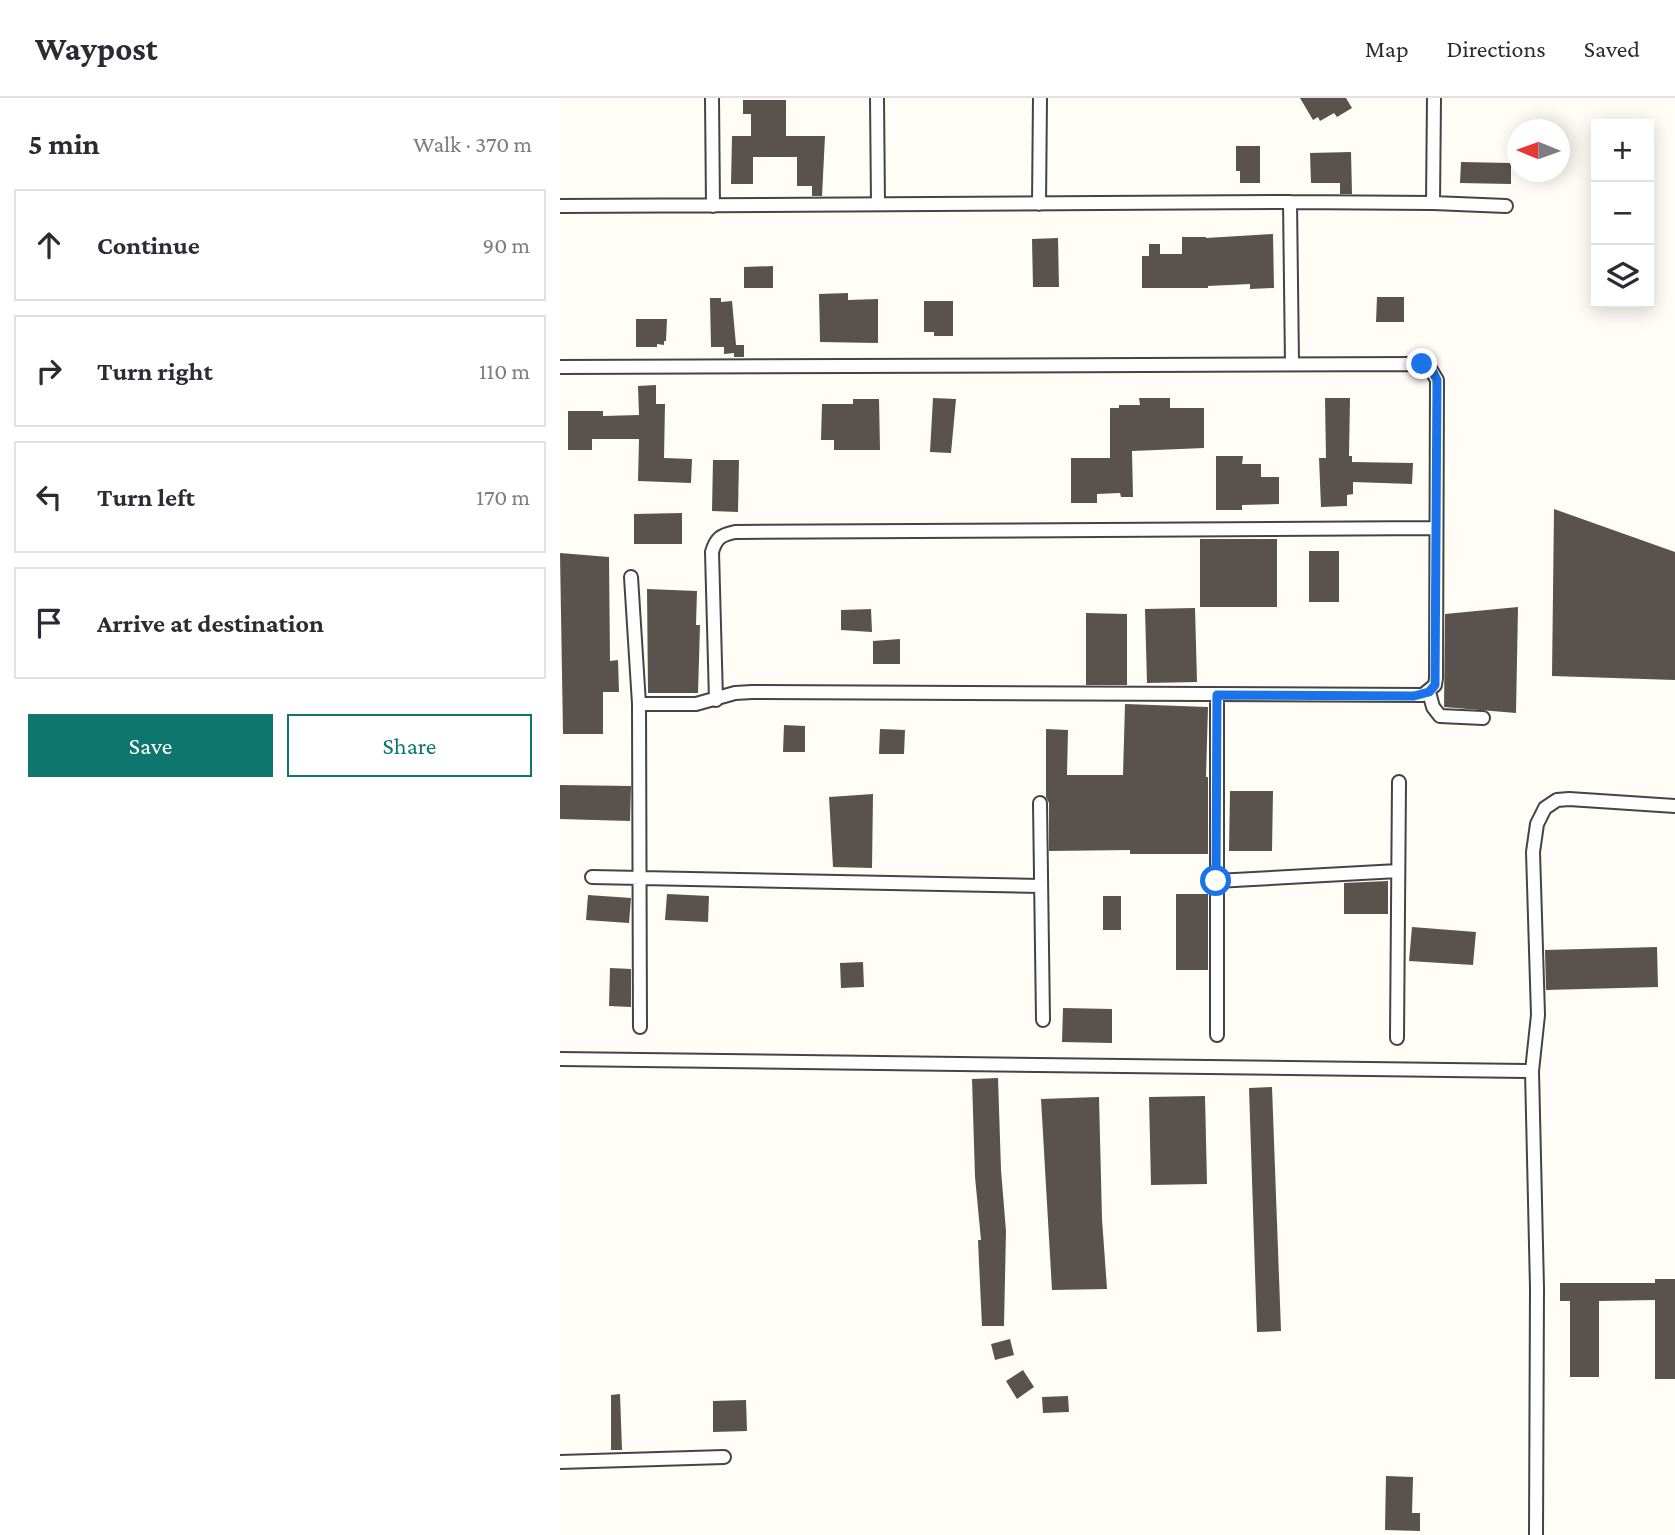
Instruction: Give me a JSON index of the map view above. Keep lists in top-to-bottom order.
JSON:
{
  "north": "left",
  "page": {
    "header": "Waypost",
    "nav": ["Map", "Directions", "Saved"],
    "heading": ["5 min", "Walk · 370 m"],
    "map_buttons": ["+", "−"],
    "list": [
      ["Continue", "90 m"],
      ["Turn right", "110 m"],
      ["Turn left", "170 m"],
      "Arrive at destination"
    ],
    "buttons": ["Save", "Share"]
  }
}
